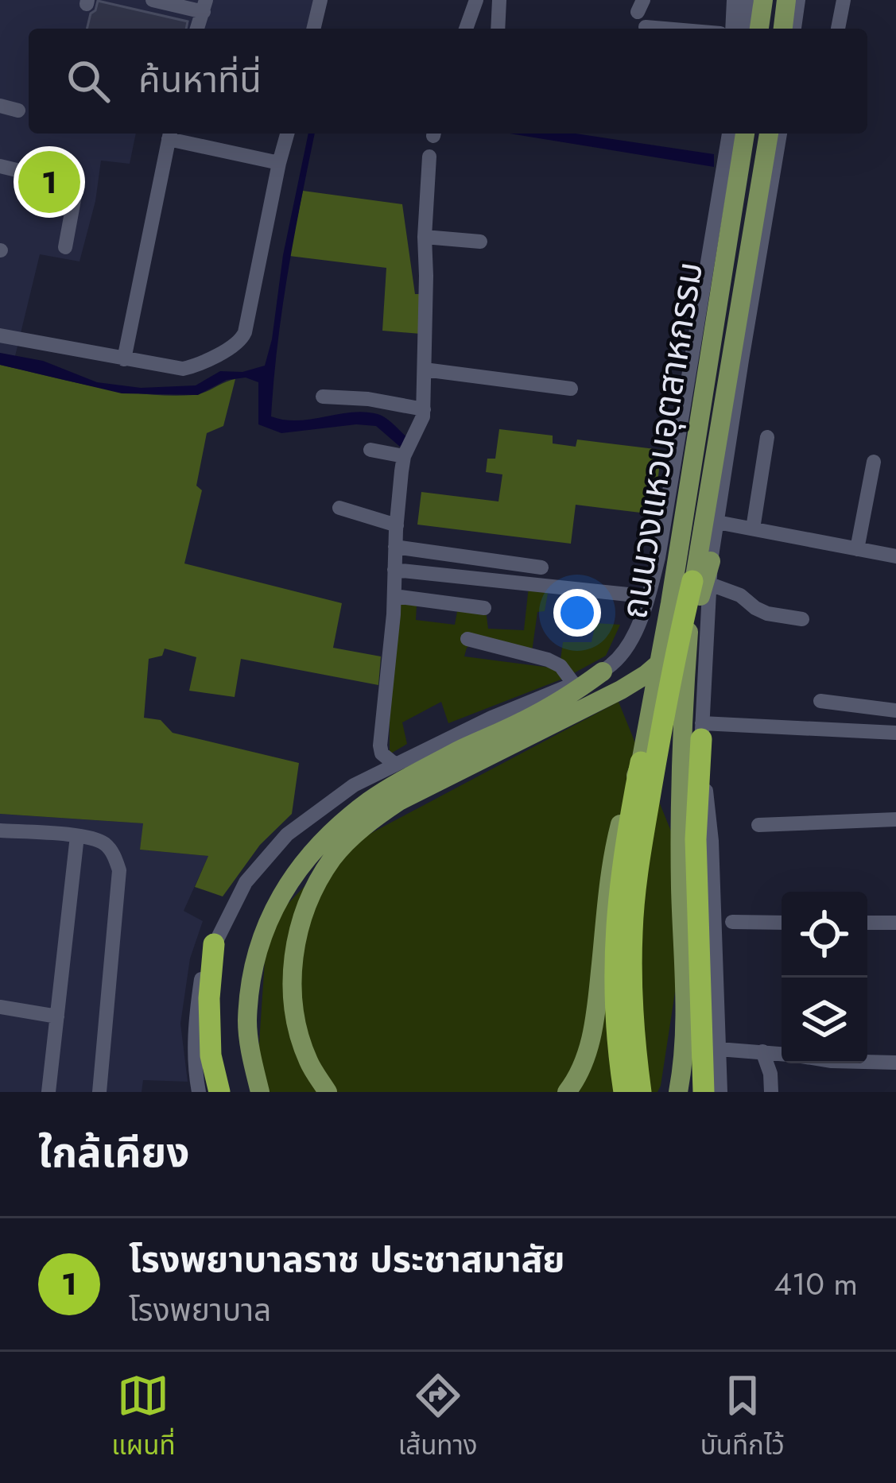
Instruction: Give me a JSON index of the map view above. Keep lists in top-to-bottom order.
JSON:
{
  "streets": {
    "main road": ["ถนนวงแหวนอุตสาหกรรม"]
  },
  "page": {
    "search": "ค้นหาที่นี่",
    "pins": "1",
    "heading": "ใกล้เคียง",
    "list": [
      {
        "mark": "1",
        "name": "โรงพยาบาลราช ประชาสมาสัย",
        "note": "โรงพยาบาล",
        "value": "410 m"
      }
    ],
    "nav": ["แผนที่", "เส้นทาง", "บันทึกไว้"]
  }
}
